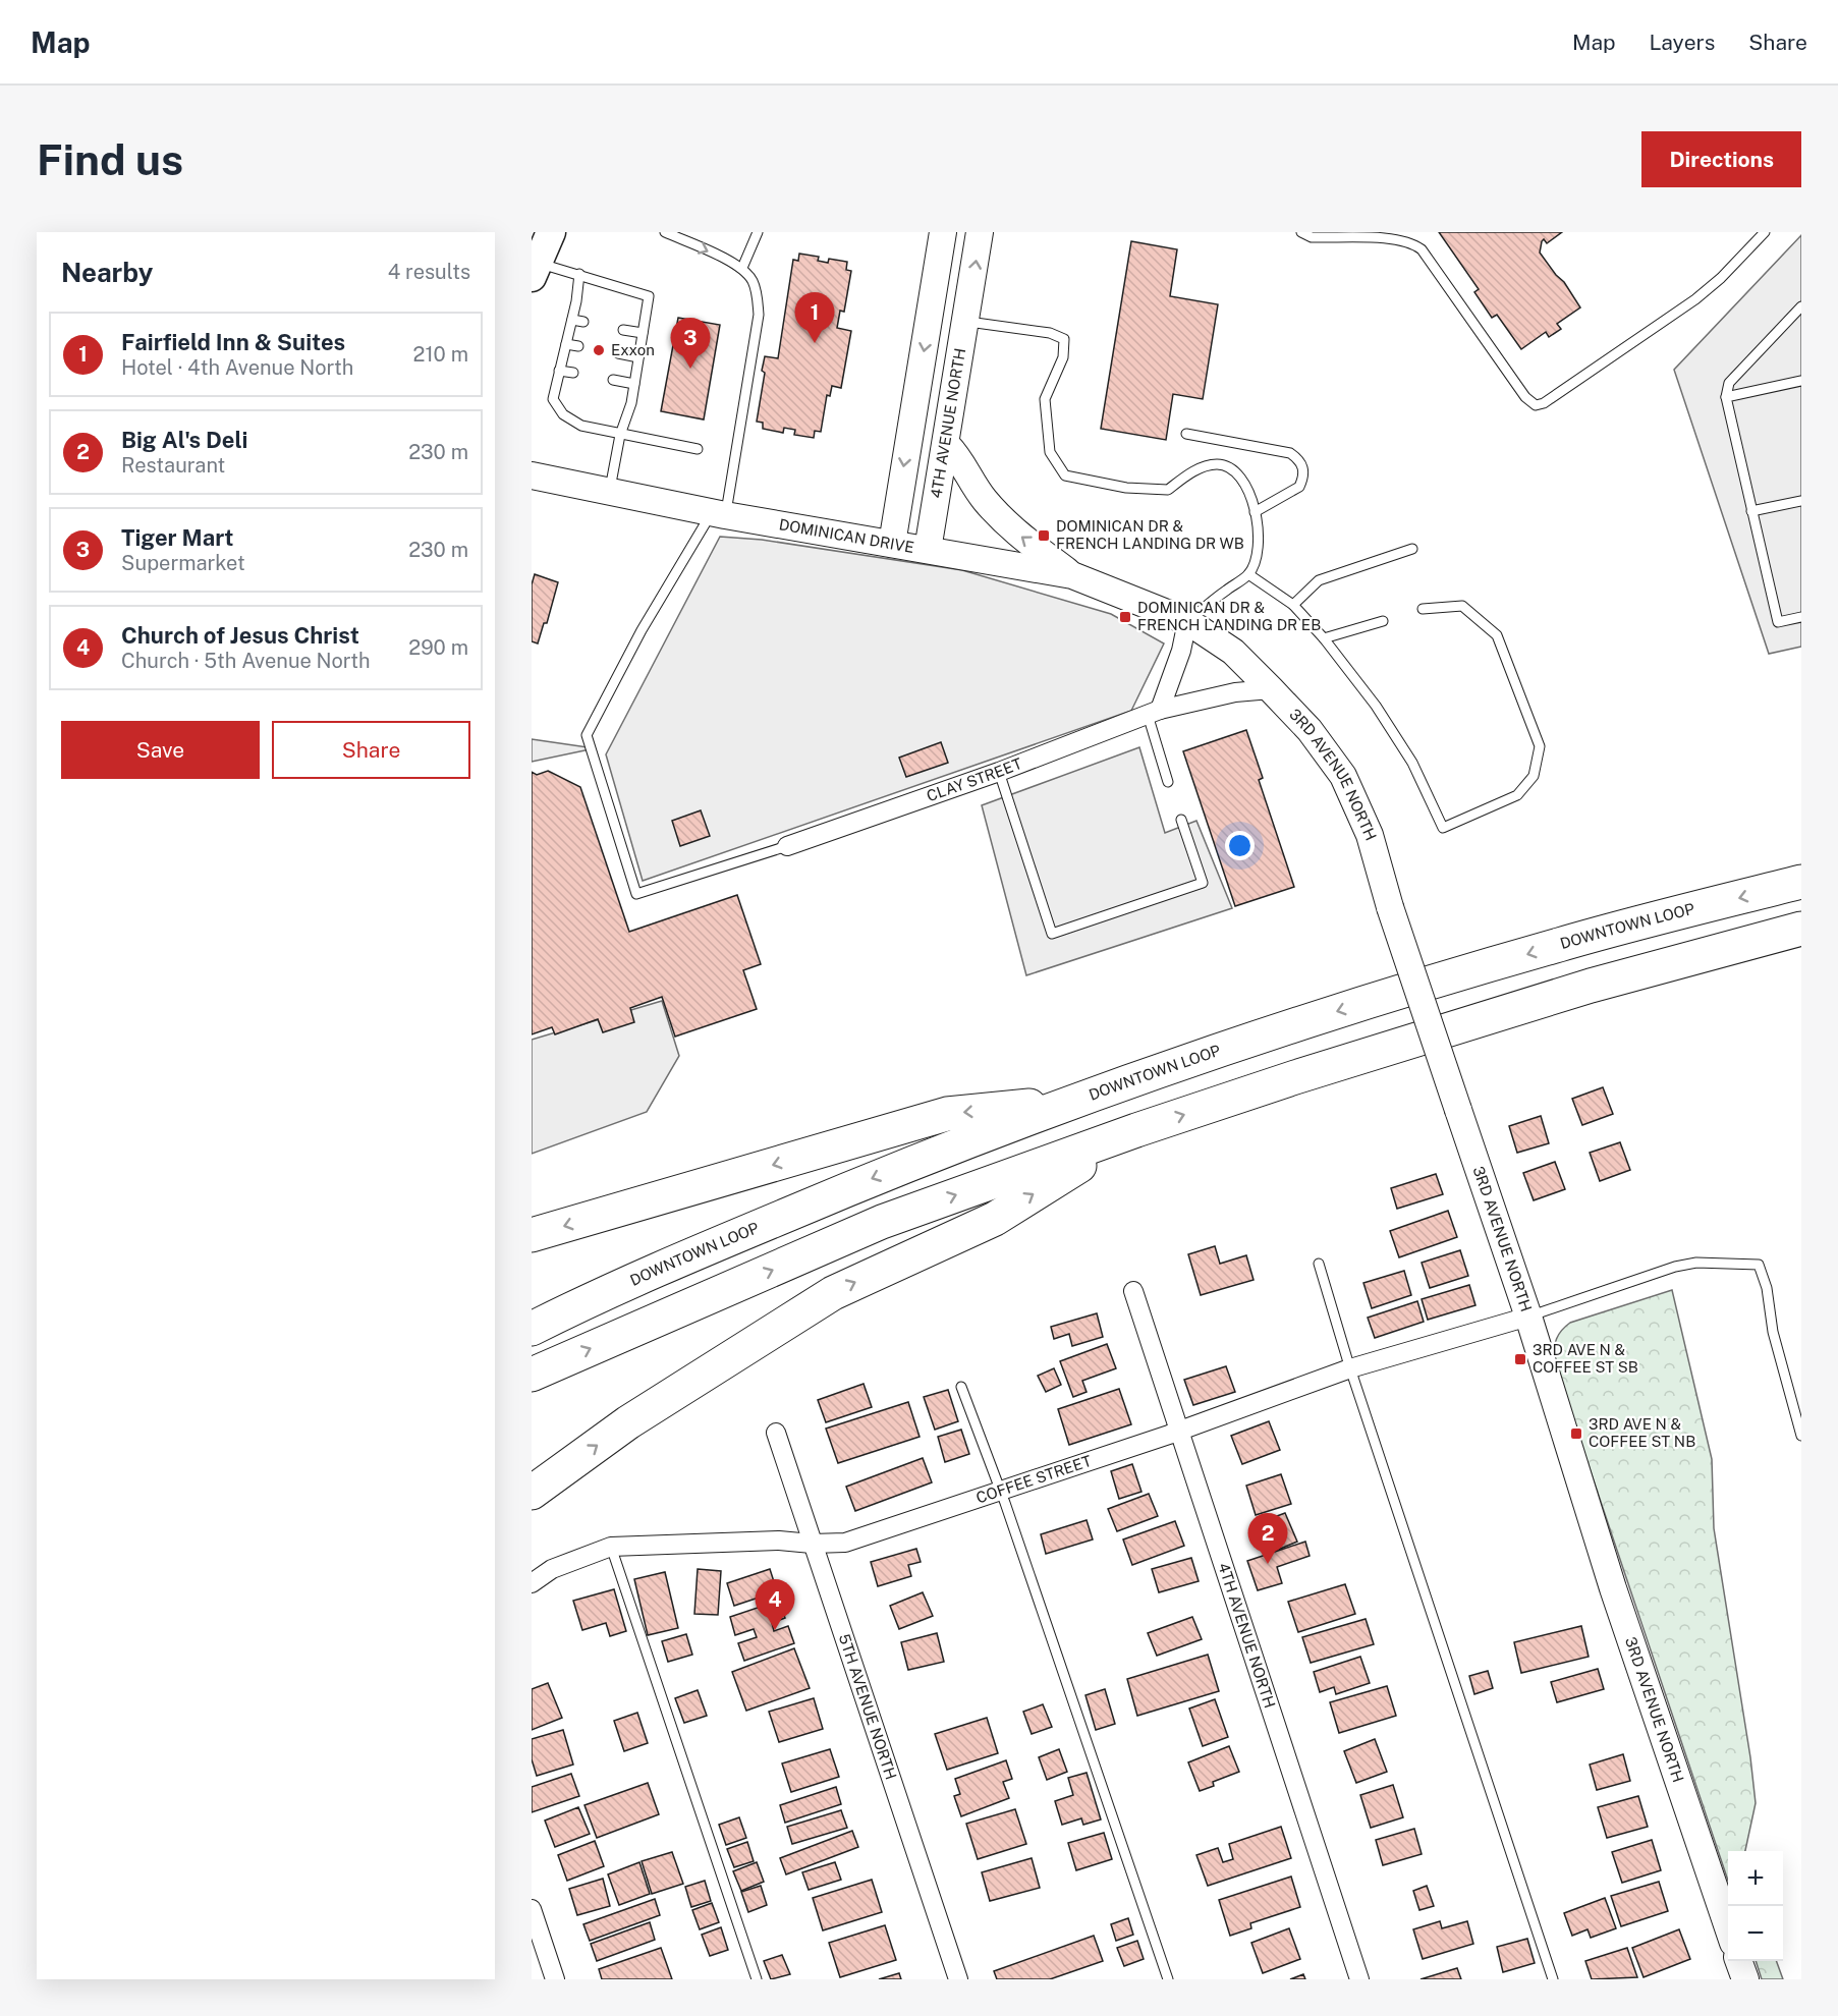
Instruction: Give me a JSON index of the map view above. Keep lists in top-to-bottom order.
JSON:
{
  "streets": {
    "highway": ["DOWNTOWN LOOP"],
    "street": [
      "4TH AVENUE NORTH",
      "DOMINICAN DRIVE",
      "3RD AVENUE NORTH",
      "CLAY STREET",
      "COFFEE STREET",
      "5TH AVENUE NORTH"
    ]
  },
  "crossings": [
    ["4TH AVENUE NORTH", "DOMINICAN DRIVE"],
    ["4TH AVENUE NORTH", "COFFEE STREET"],
    ["DOMINICAN DRIVE", "3RD AVENUE NORTH"],
    ["3RD AVENUE NORTH", "CLAY STREET"],
    ["3RD AVENUE NORTH", "COFFEE STREET"],
    ["COFFEE STREET", "5TH AVENUE NORTH"]
  ],
  "places": {
    "other": ["Exxon"],
    "transit": [
      "DOMINICAN DR & FRENCH LANDING DR WB",
      "DOMINICAN DR & FRENCH LANDING DR EB",
      "3RD AVE N & COFFEE ST SB",
      "3RD AVE N & COFFEE ST NB"
    ]
  },
  "page": {
    "header": "Map",
    "nav": ["Map", "Layers", "Share"],
    "buttons": [
      "Directions",
      ["Save", "Share"]
    ],
    "title": "Find us",
    "heading": ["Nearby", "4 results"],
    "pins": [
      "1",
      "3",
      "2",
      "4"
    ],
    "list": [
      {
        "mark": "1",
        "name": "Fairfield Inn & Suites",
        "note": "Hotel · 4th Avenue North",
        "value": "210 m"
      },
      {
        "mark": "2",
        "name": "Big Al's Deli",
        "note": "Restaurant",
        "value": "230 m"
      },
      {
        "mark": "3",
        "name": "Tiger Mart",
        "note": "Supermarket",
        "value": "230 m"
      },
      {
        "mark": "4",
        "name": "Church of Jesus Christ",
        "note": "Church · 5th Avenue North",
        "value": "290 m"
      }
    ],
    "map_buttons": ["+", "−"]
  }
}
